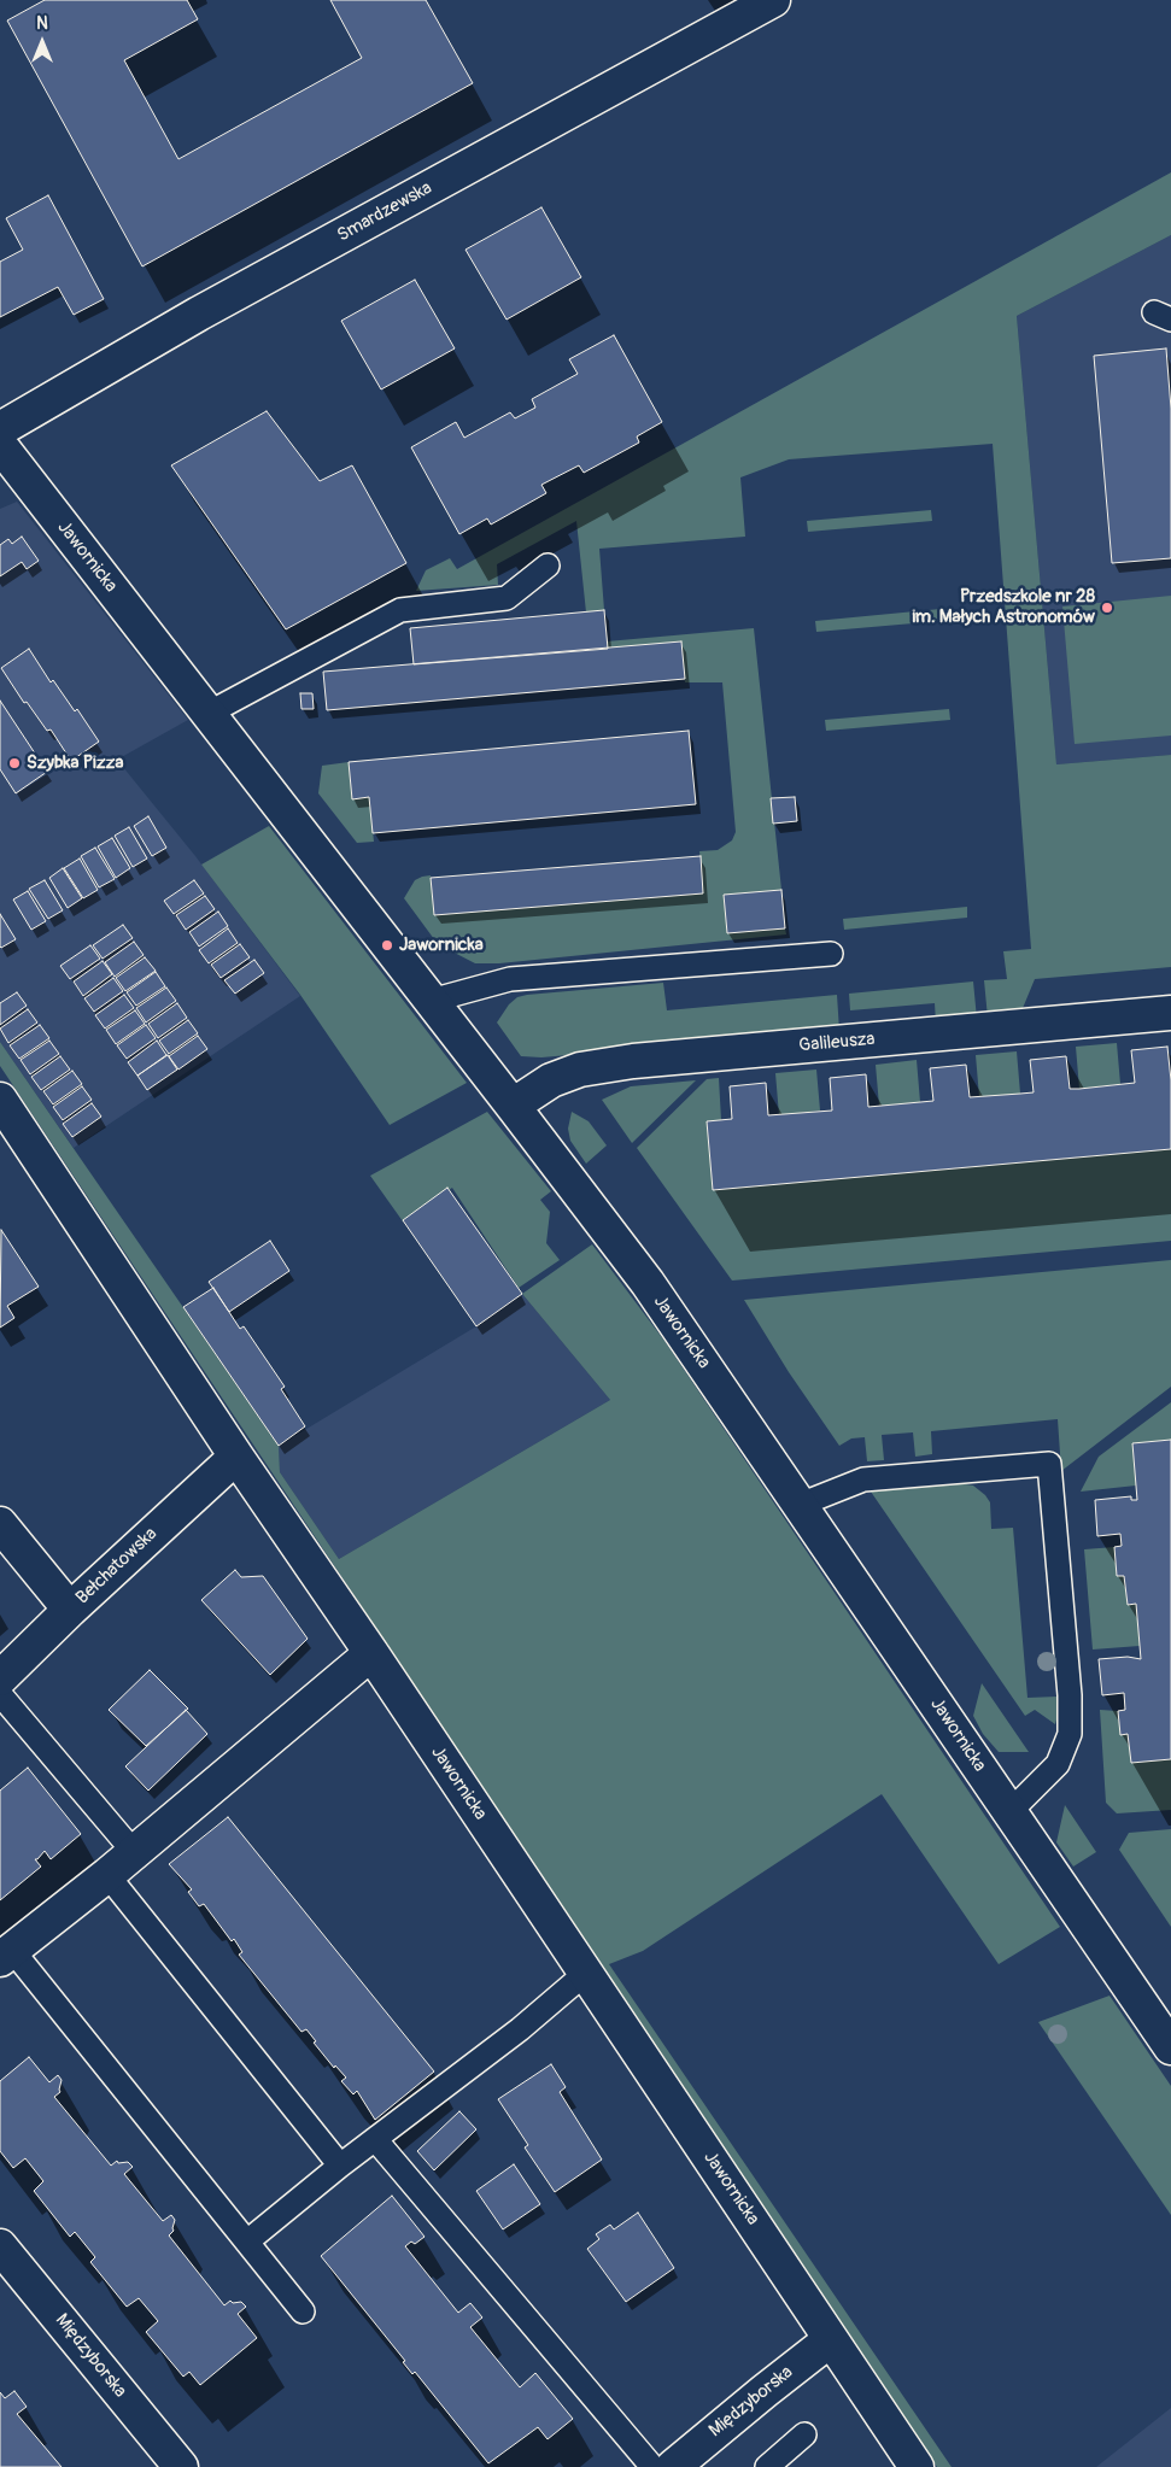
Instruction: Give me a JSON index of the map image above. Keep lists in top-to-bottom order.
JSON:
{
  "streets": {
    "street": [
      "Smardzewska",
      "Jawornicka",
      "Galileusza",
      "Bełchatowska",
      "Międzyborska"
    ]
  },
  "crossings": [
    ["Jawornicka", "Galileusza"],
    ["Jawornicka", "Bełchatowska"],
    ["Jawornicka", "Międzyborska"]
  ],
  "places": ["Przedszkole nr 28 im. Małych Astronomów", "Szybka Pizza", "Jawornicka"],
  "north": "top"
}
